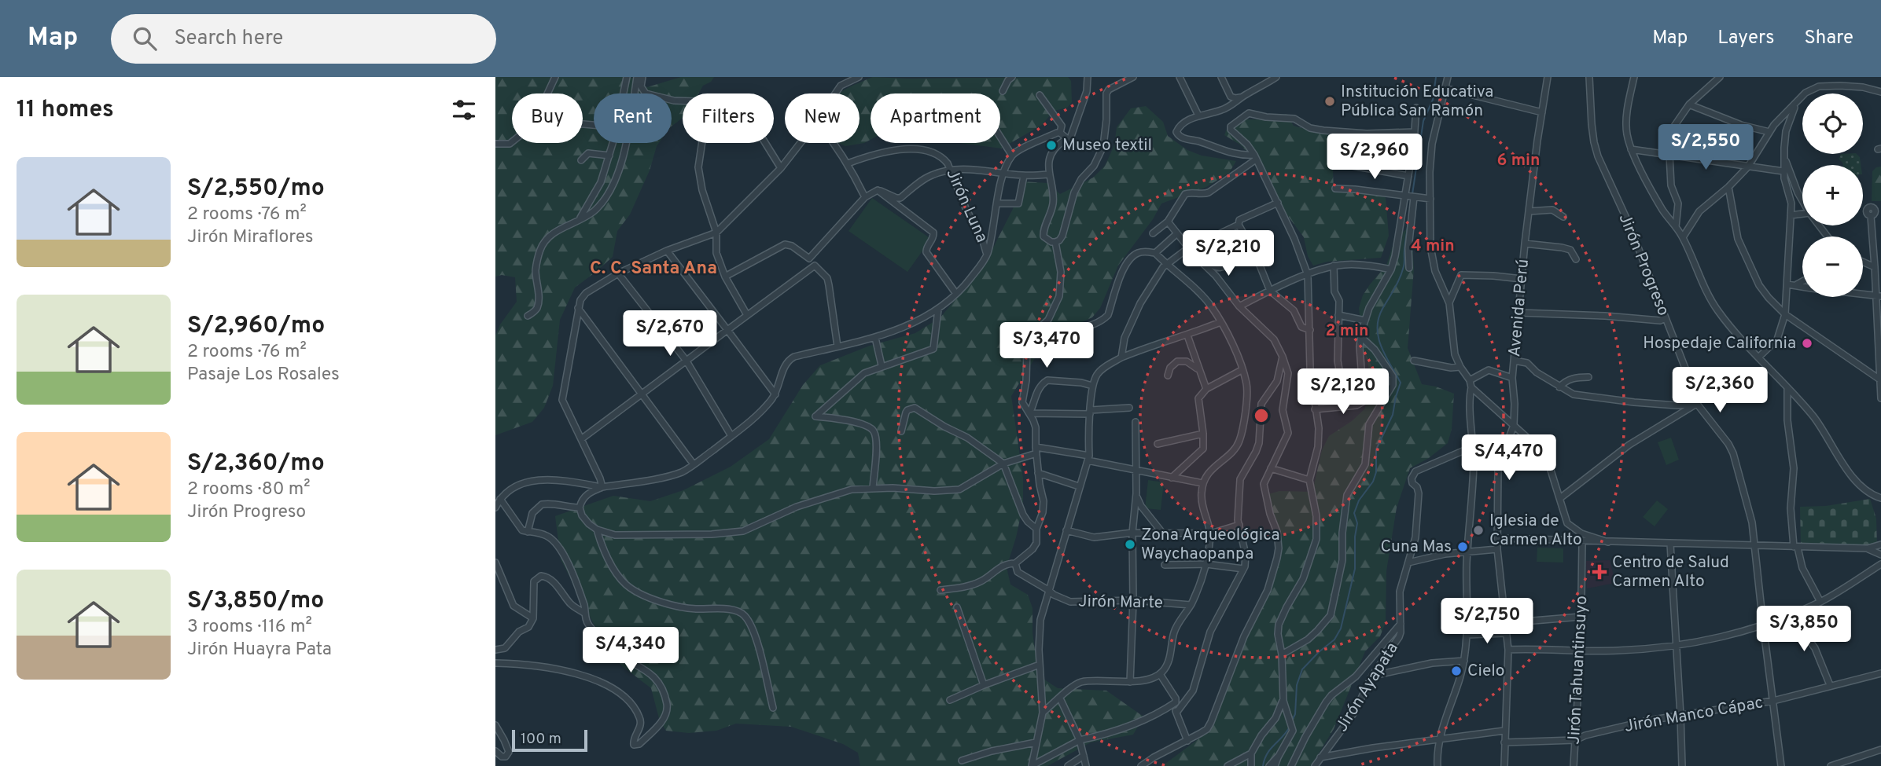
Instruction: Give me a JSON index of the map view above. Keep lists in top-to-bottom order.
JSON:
{
  "streets": {
    "street": [
      "Jirón Luna",
      "Jirón Progreso",
      "Avenida Perú",
      "Jirón Marte",
      "Jirón Tahuantinsuyo",
      "Jirón Ayapata",
      "Jirón Manco Cápac"
    ]
  },
  "crossings": [
    ["Jirón Progreso", "Jirón Manco Cápac"],
    ["Avenida Perú", "Jirón Manco Cápac"],
    ["Jirón Tahuantinsuyo", "Jirón Manco Cápac"]
  ],
  "districts": ["C. C. Santa Ana"],
  "places": {
    "other": [
      "Institución Educativa Pública San Ramón",
      "Museo textil",
      "Hospedaje California",
      "Iglesia de Carmen Alto",
      "Zona Arqueológica Waychaopanpa",
      "Cuna Mas",
      "Cielo"
    ],
    "health": ["Centro de Salud Carmen Alto"]
  },
  "scale_bar": "100 m",
  "page": {
    "header": "Map",
    "search": "Search here",
    "nav": ["Map", "Layers", "Share"],
    "heading": "11 homes",
    "map_buttons": ["+", "−"],
    "chip": [
      "Buy",
      "Rent",
      "Filters",
      "New",
      "Apartment"
    ],
    "price": [
      "S/2,550",
      "S/2,960",
      "S/2,210",
      "S/2,670",
      "S/3,470",
      "S/2,360",
      "S/2,120",
      "S/4,470",
      "S/2,750",
      "S/3,850",
      "S/4,340"
    ],
    "list": [
      {
        "name": "S/2,550/mo",
        "note": "2 rooms · 76 m² · Jirón Miraflores"
      },
      {
        "name": "S/2,960/mo",
        "note": "2 rooms · 76 m² · Pasaje Los Rosales"
      },
      {
        "name": "S/2,360/mo",
        "note": "2 rooms · 80 m² · Jirón Progreso"
      },
      {
        "name": "S/3,850/mo",
        "note": "3 rooms · 116 m² · Jirón Huayra Pata"
      }
    ],
    "scale": "100 m"
  },
  "rings": ["6 min", "4 min", "2 min"]
}
